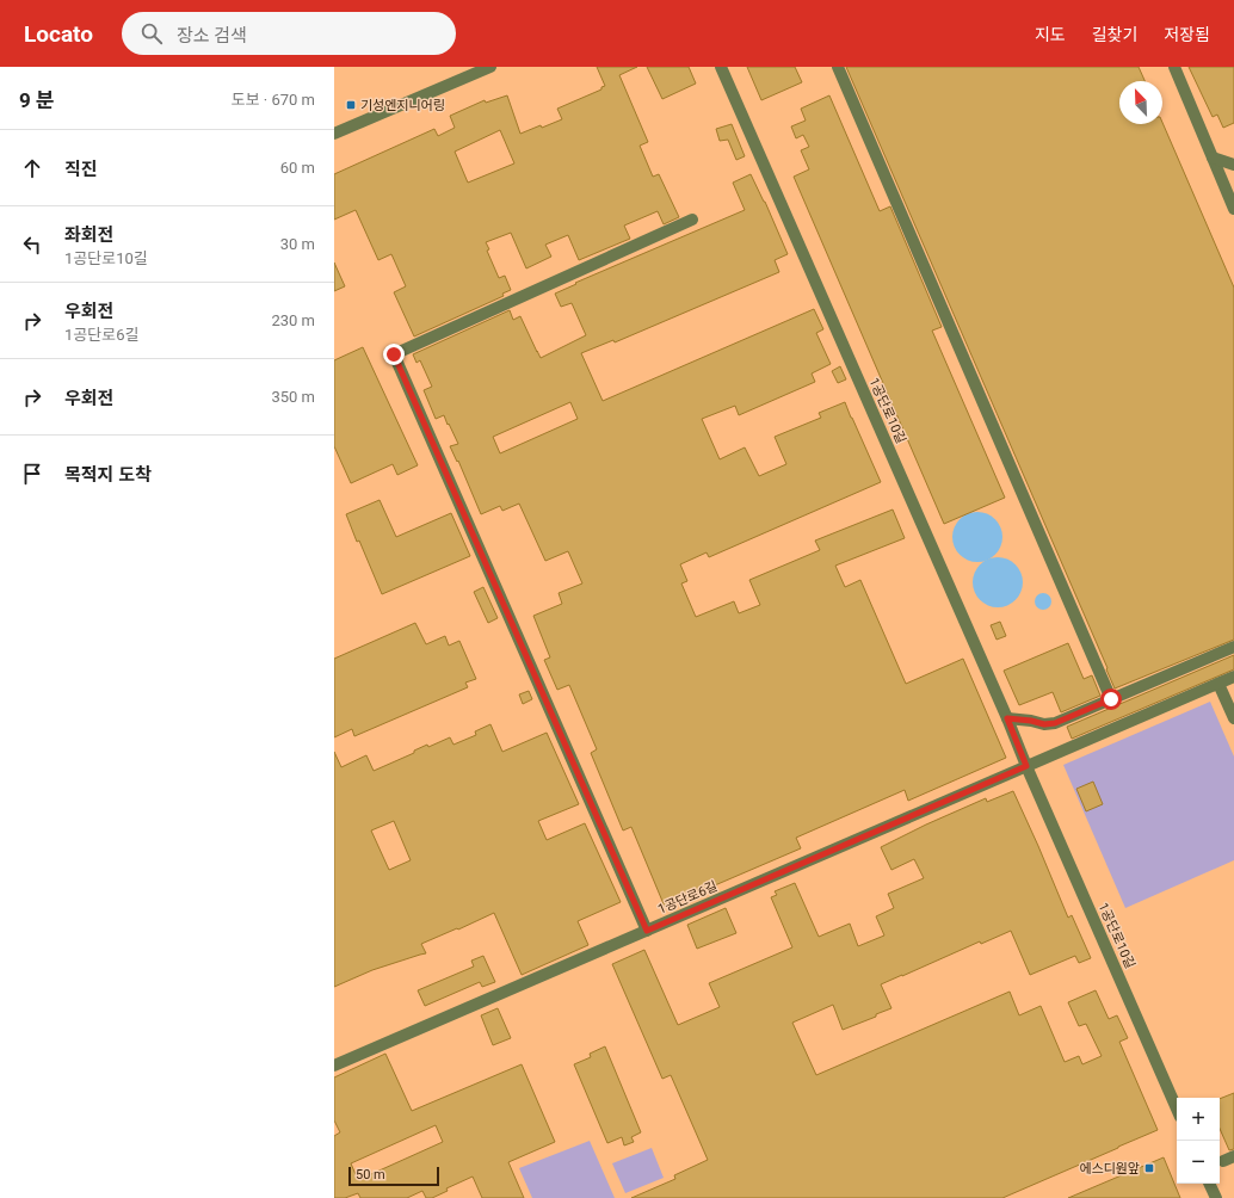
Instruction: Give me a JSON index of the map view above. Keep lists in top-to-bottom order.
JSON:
{
  "streets": {
    "street": ["1공단로10길", "1공단로6길"]
  },
  "crossings": [
    ["1공단로10길", "1공단로6길"]
  ],
  "places": {
    "transit": ["기성엔지니어링", "에스디원앞"]
  },
  "scale_bar": "50 m",
  "north": "top left",
  "page": {
    "header": "Locato",
    "search": "장소 검색",
    "nav": ["지도", "길찾기", "저장됨"],
    "heading": ["9 분", "도보 · 670 m"],
    "list": [
      ["직진", "60 m"],
      ["좌회전", "1공단로10길", "30 m"],
      ["우회전", "1공단로6길", "230 m"],
      ["우회전", "350 m"],
      "목적지 도착"
    ],
    "map_buttons": ["+", "−"],
    "scale": "50 m"
  }
}
